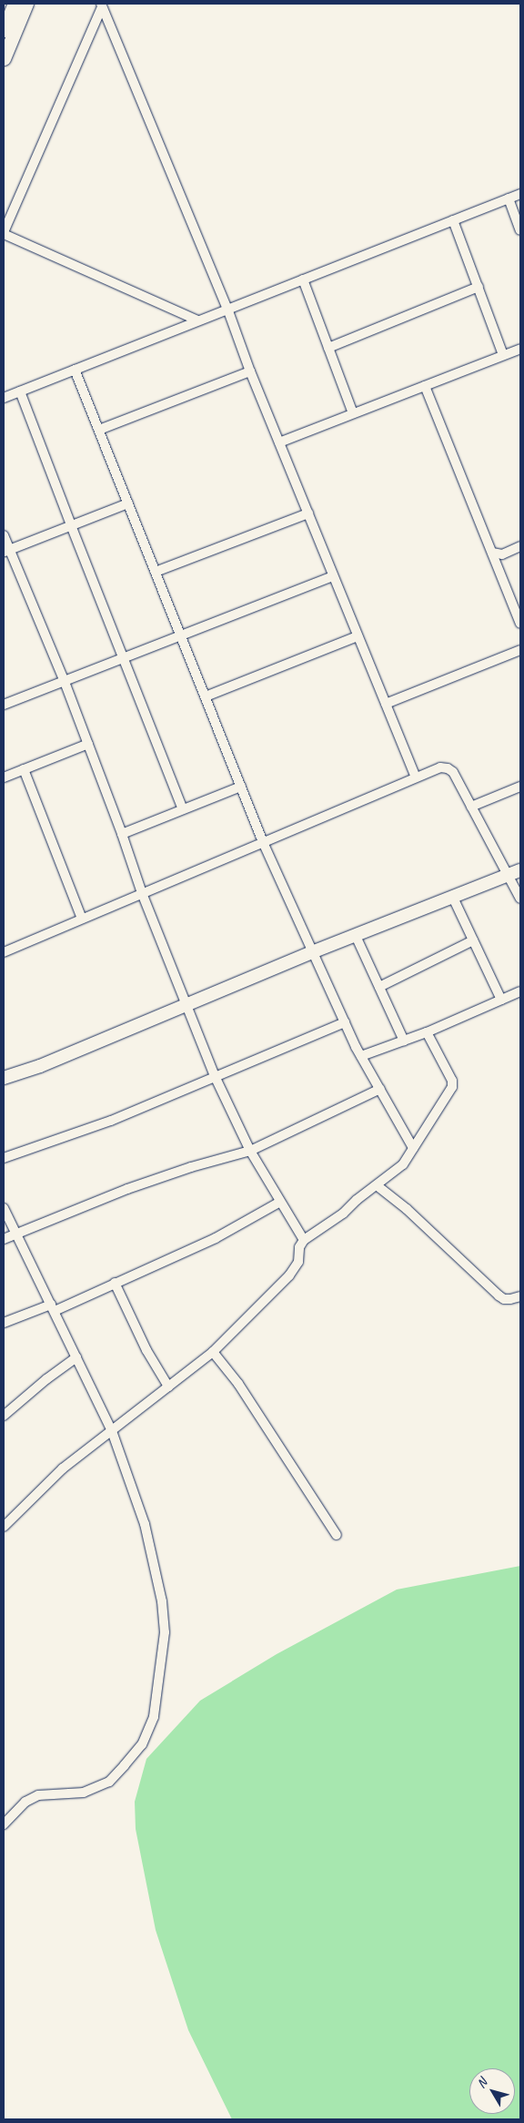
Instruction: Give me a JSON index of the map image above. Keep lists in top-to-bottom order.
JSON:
{
  "north": "top left"
}
